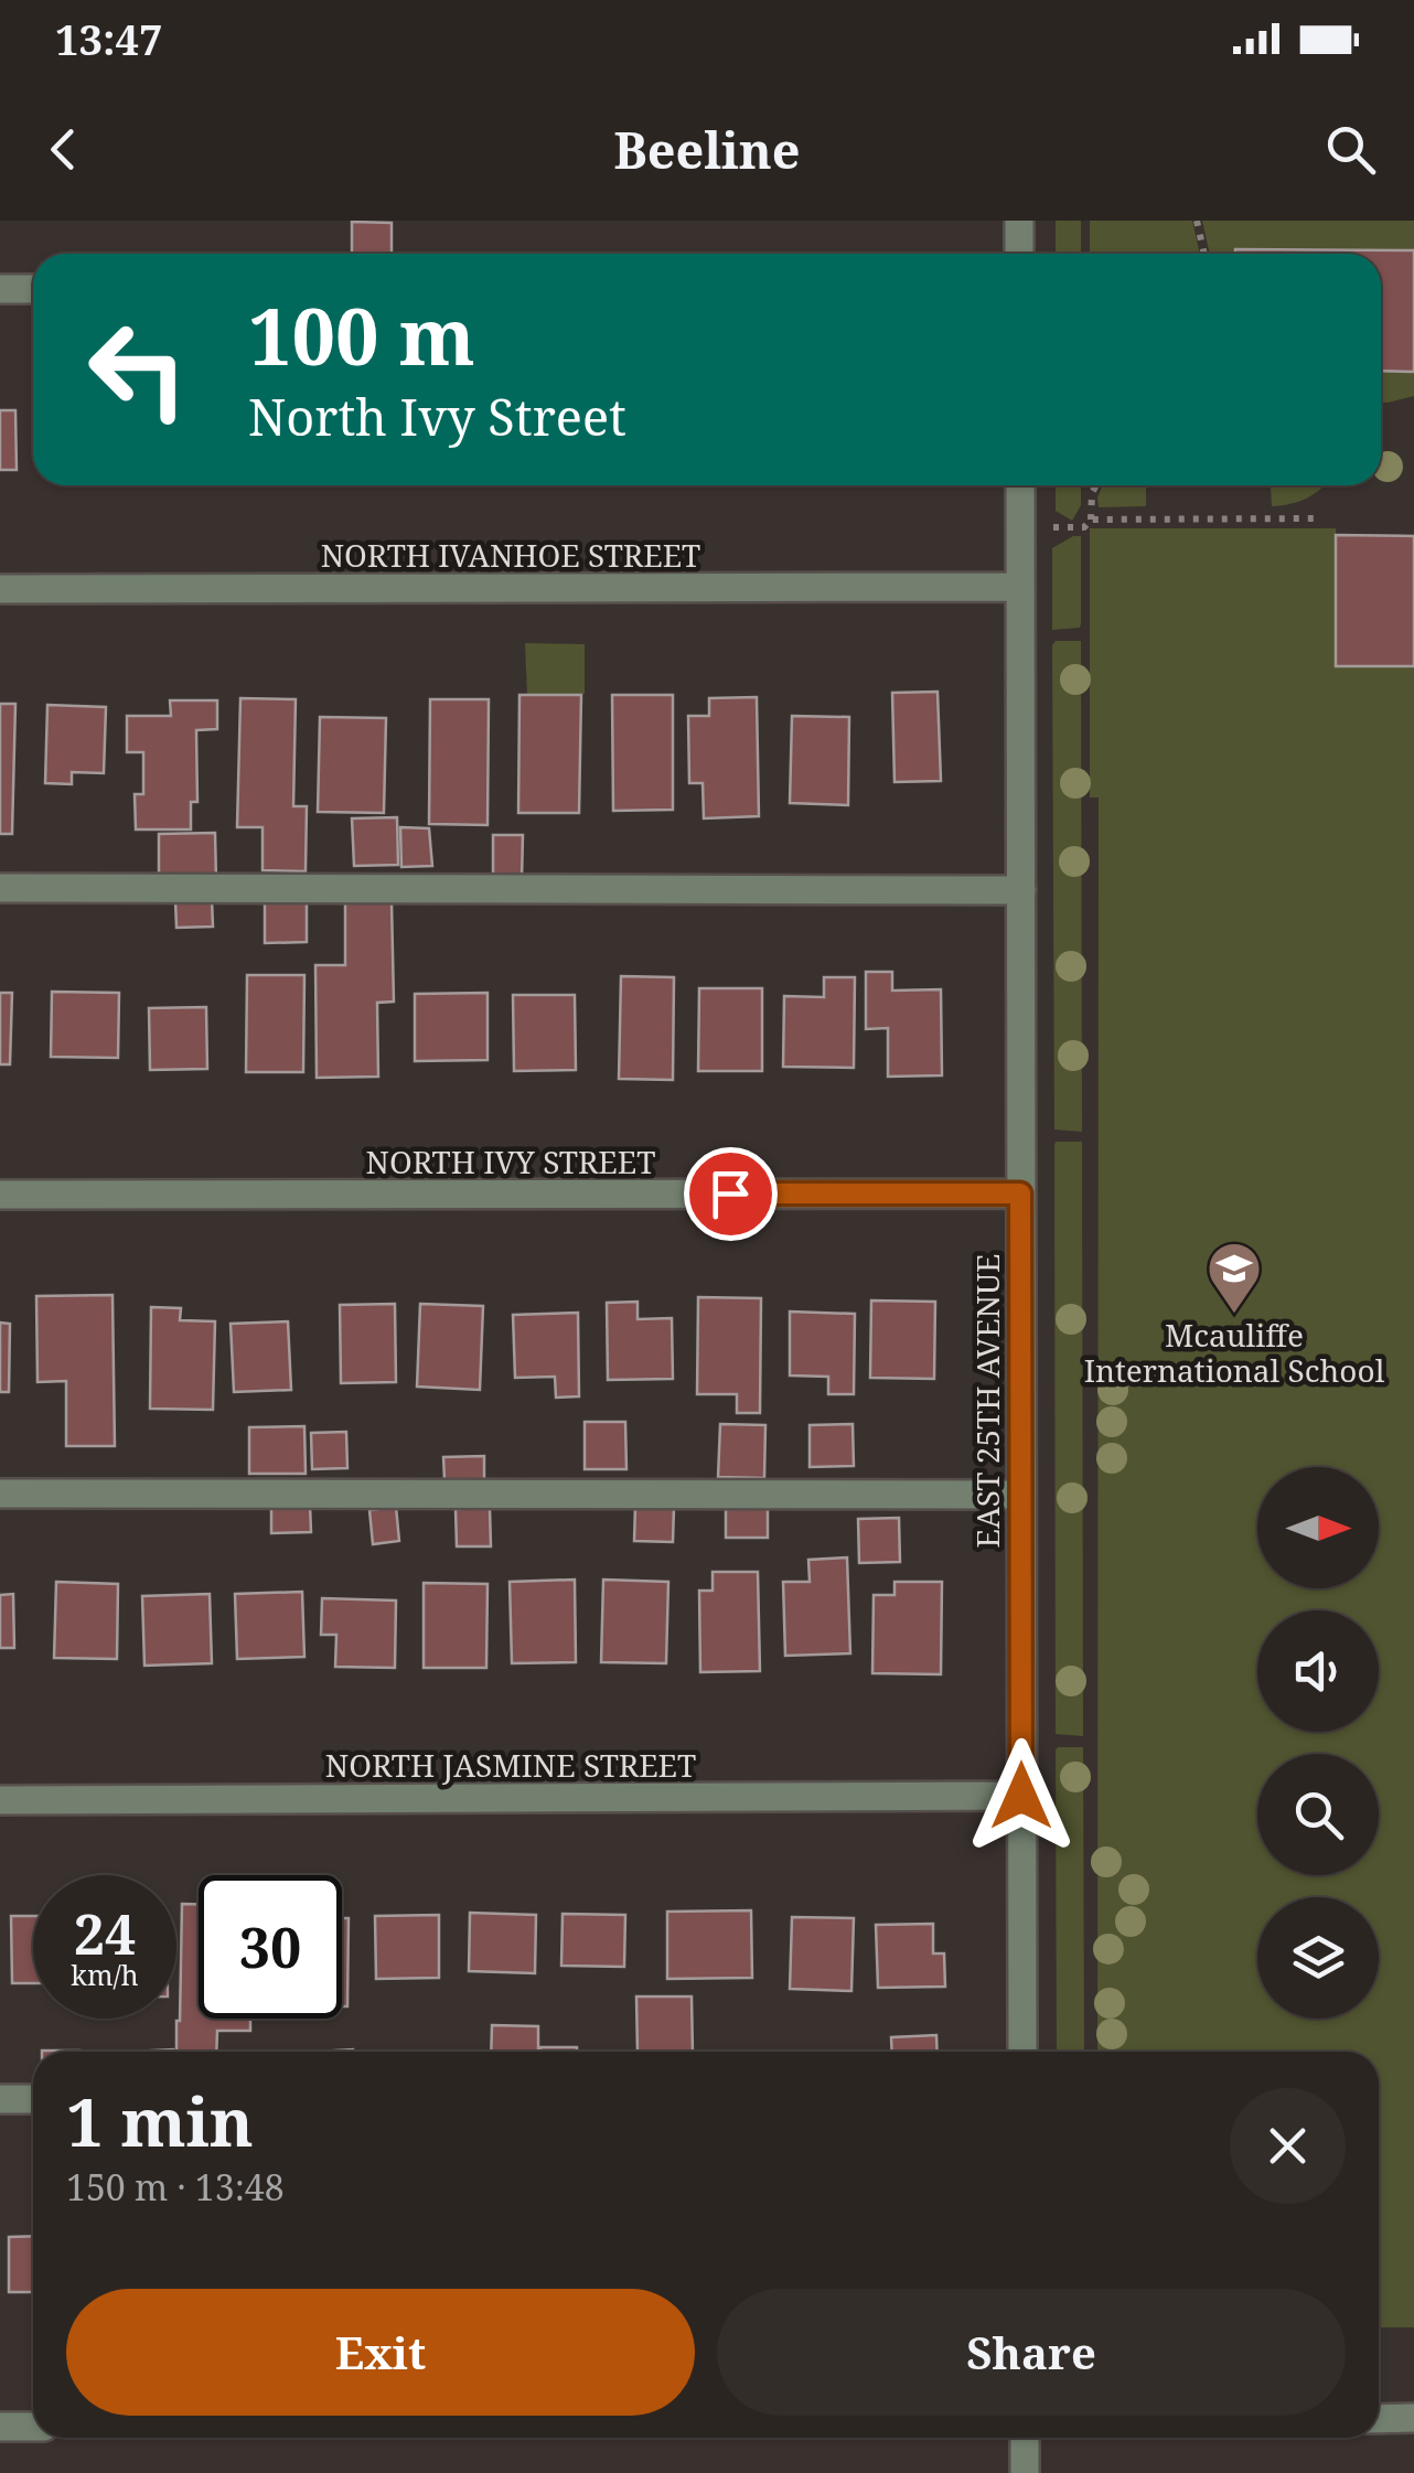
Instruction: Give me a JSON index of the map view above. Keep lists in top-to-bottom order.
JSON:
{
  "streets": {
    "street": [
      "NORTH IVANHOE STREET",
      "NORTH IVY STREET",
      "EAST 25TH AVENUE",
      "NORTH JASMINE STREET"
    ]
  },
  "crossings": [
    ["NORTH IVANHOE STREET", "EAST 25TH AVENUE"],
    ["NORTH IVY STREET", "EAST 25TH AVENUE"],
    ["EAST 25TH AVENUE", "NORTH JASMINE STREET"]
  ],
  "places": {
    "school or university": ["Mcauliffe International School"]
  },
  "north": "right",
  "page": {
    "status": "13:47",
    "header": "Beeline",
    "turn": ["100 m", "North Ivy Street"],
    "speed": "24 km/h",
    "limit": "30",
    "heading": ["1 min", "150 m · 13:48"],
    "buttons": ["Exit", "Share"]
  }
}
